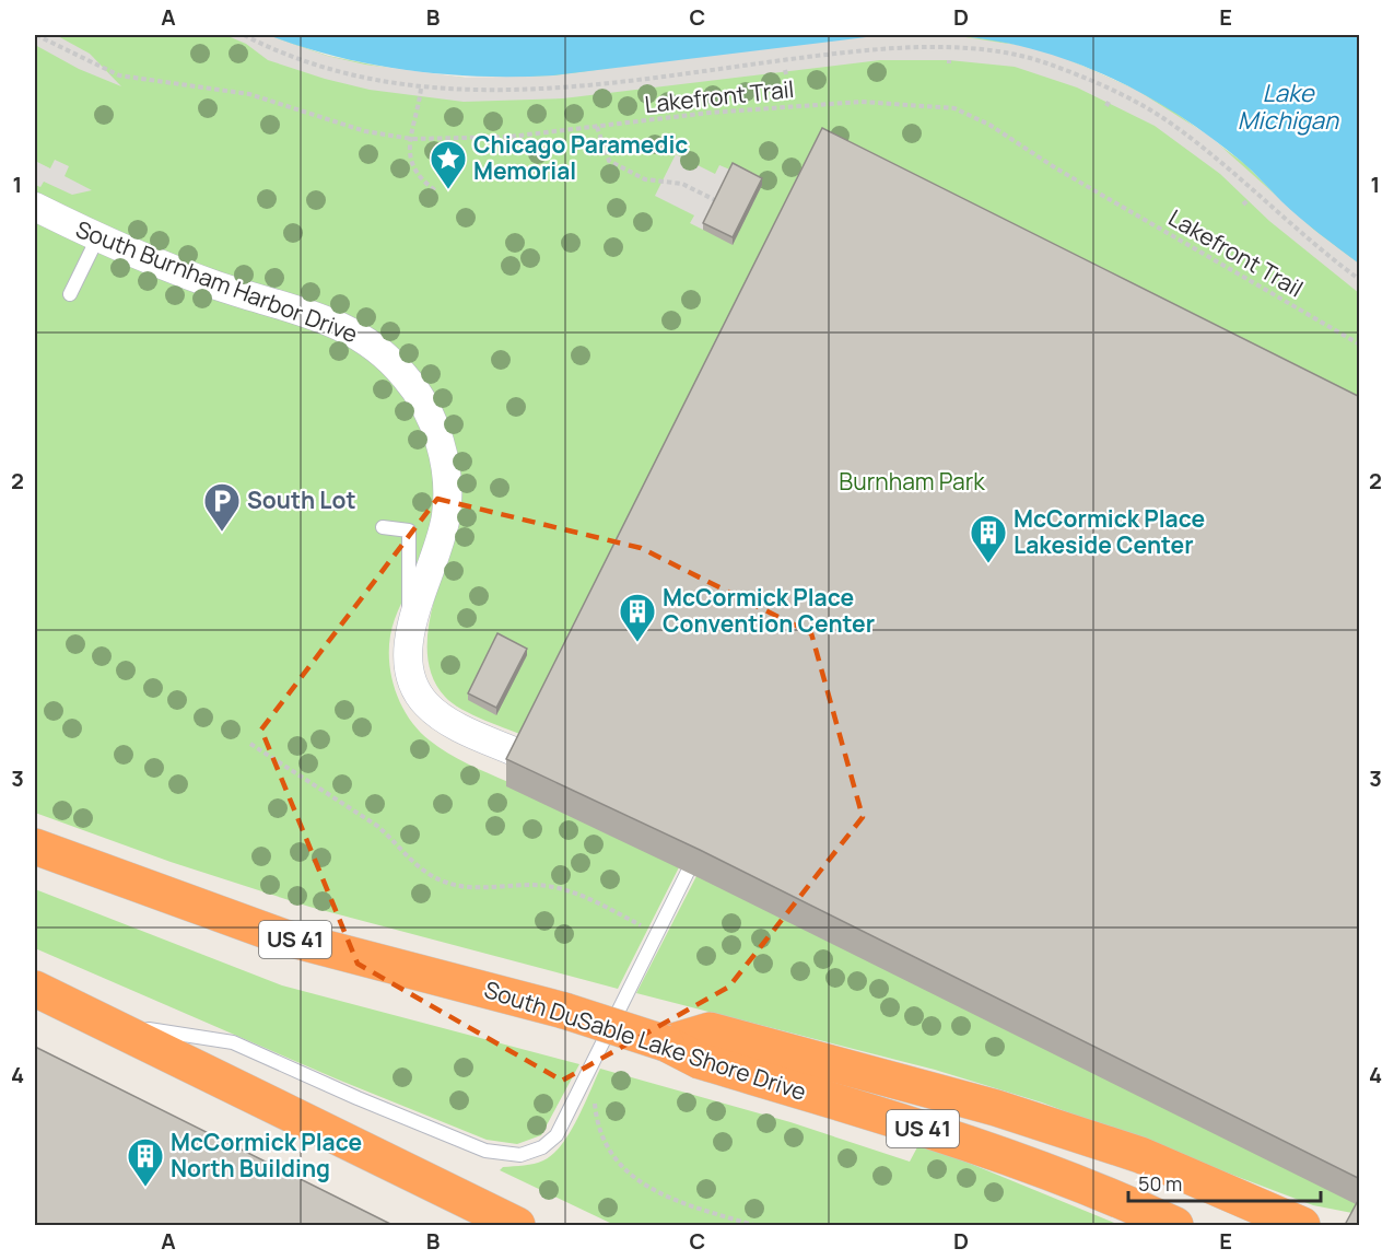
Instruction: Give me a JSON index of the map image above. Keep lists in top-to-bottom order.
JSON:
{
  "streets": {
    "highway": ["US 41", "South DuSable Lake Shore Drive"],
    "street": ["South Burnham Harbor Drive"],
    "path": ["Lakefront Trail"]
  },
  "water": ["Lake Michigan"],
  "parks": ["Burnham Park"],
  "places": {
    "place": ["Chicago Paramedic Memorial"],
    "parking": ["South Lot"],
    "building": ["McCormick Place Lakeside Center", "McCormick Place Convention Center", "McCormick Place North Building"]
  },
  "scale_bar": "50 m",
  "grid": {
    "columns": [
      "A",
      "B",
      "C",
      "D",
      "E"
    ],
    "rows": [
      "1",
      "2",
      "3",
      "4"
    ]
  }
}
